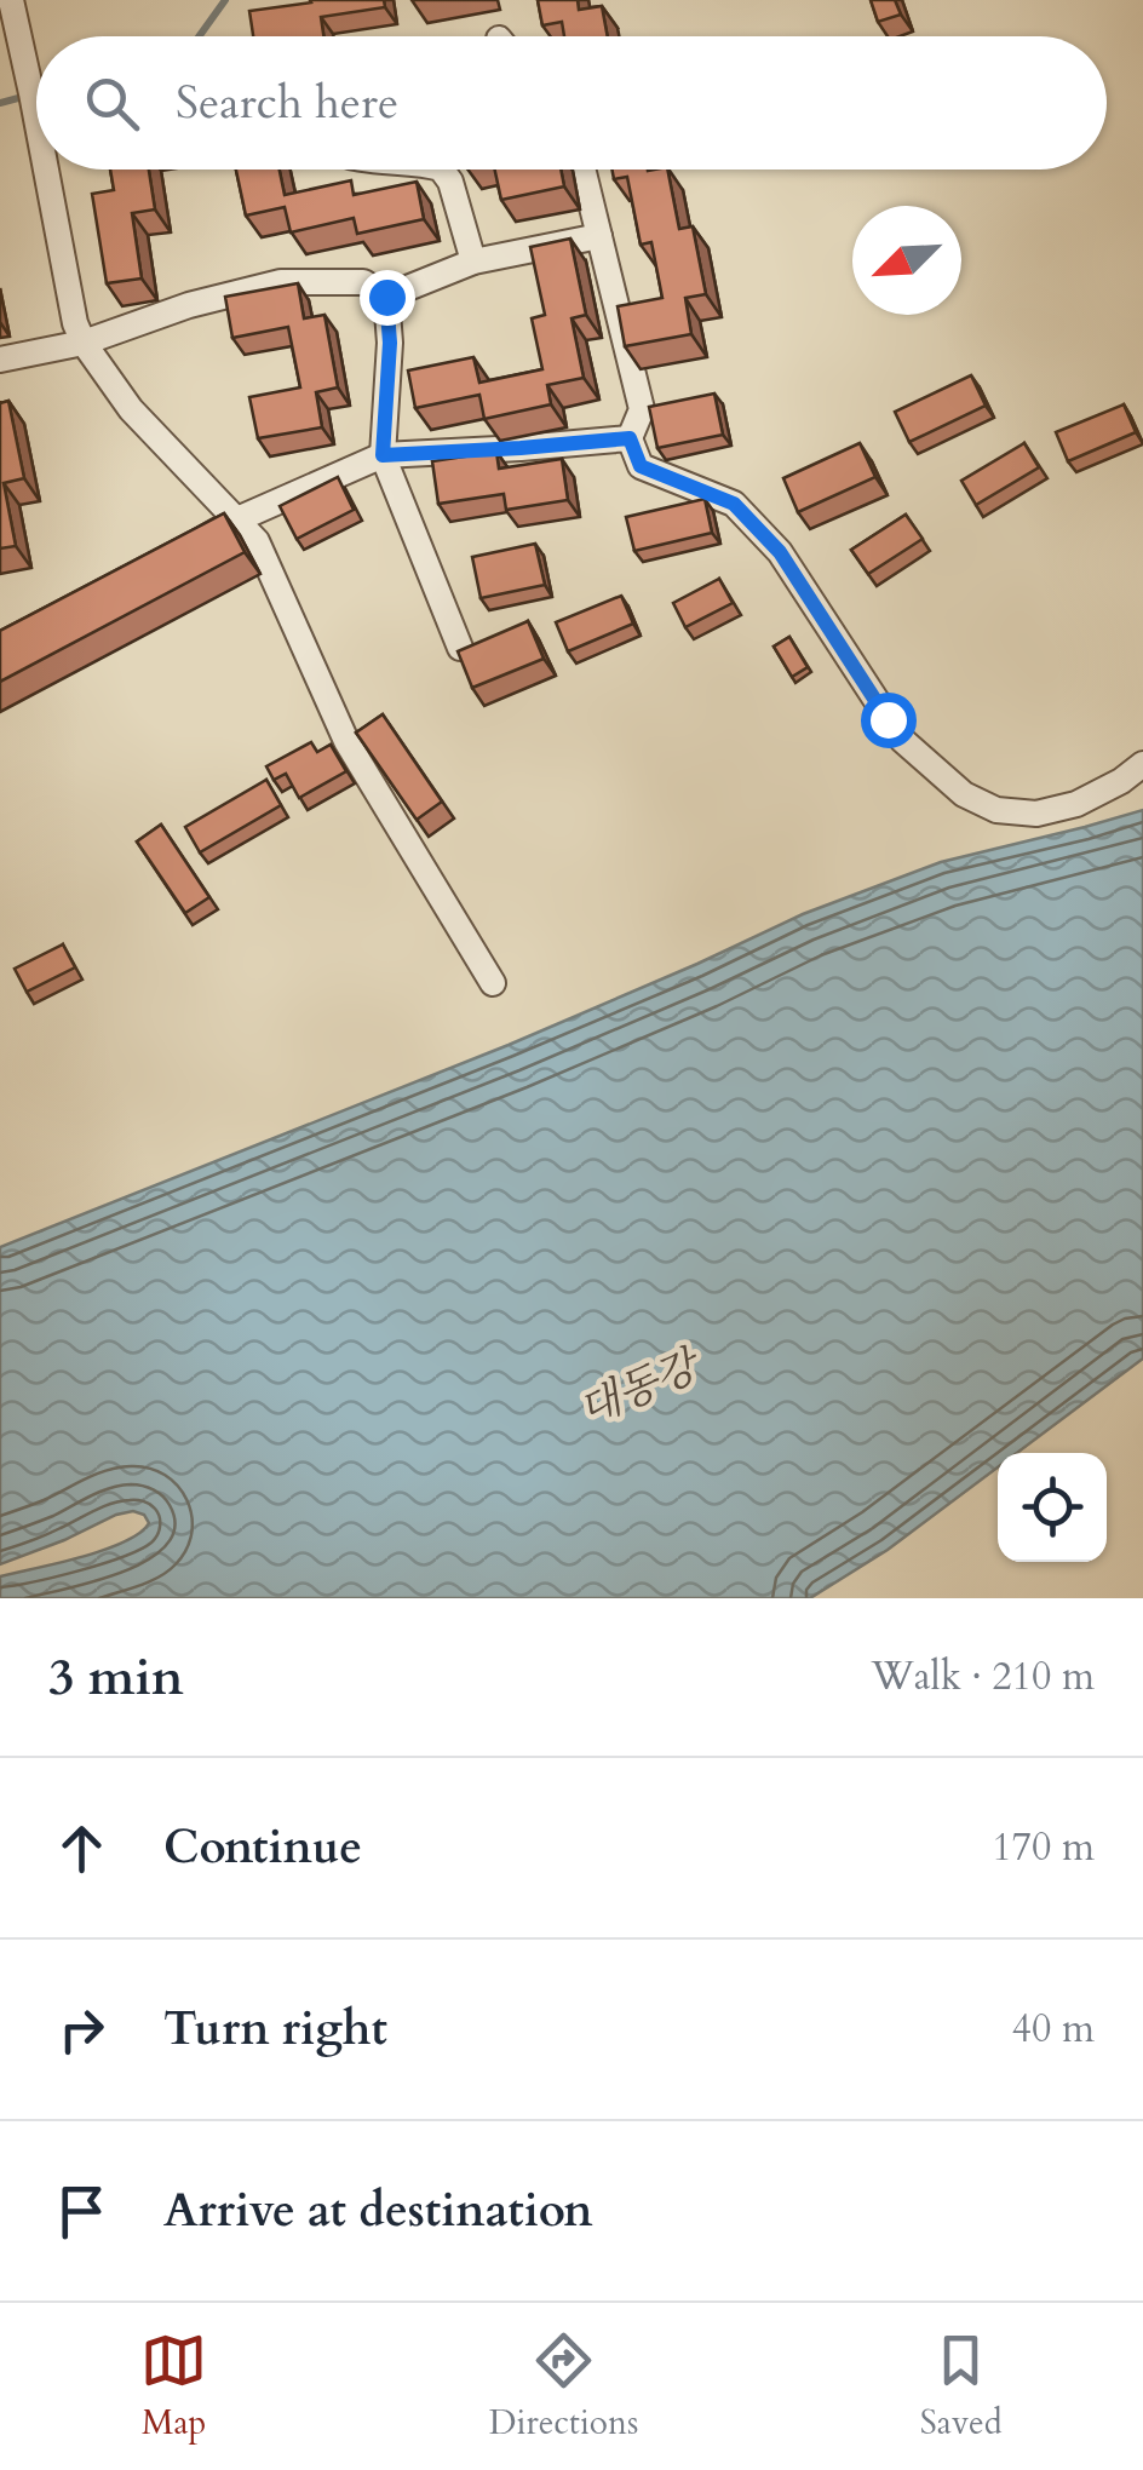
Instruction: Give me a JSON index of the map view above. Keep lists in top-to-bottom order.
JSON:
{
  "water": ["대동강"],
  "north": "bottom left",
  "page": {
    "search": "Search here",
    "heading": ["3 min", "Walk · 210 m"],
    "list": [
      ["Continue", "170 m"],
      ["Turn right", "40 m"],
      "Arrive at destination"
    ],
    "nav": ["Map", "Directions", "Saved"]
  }
}
